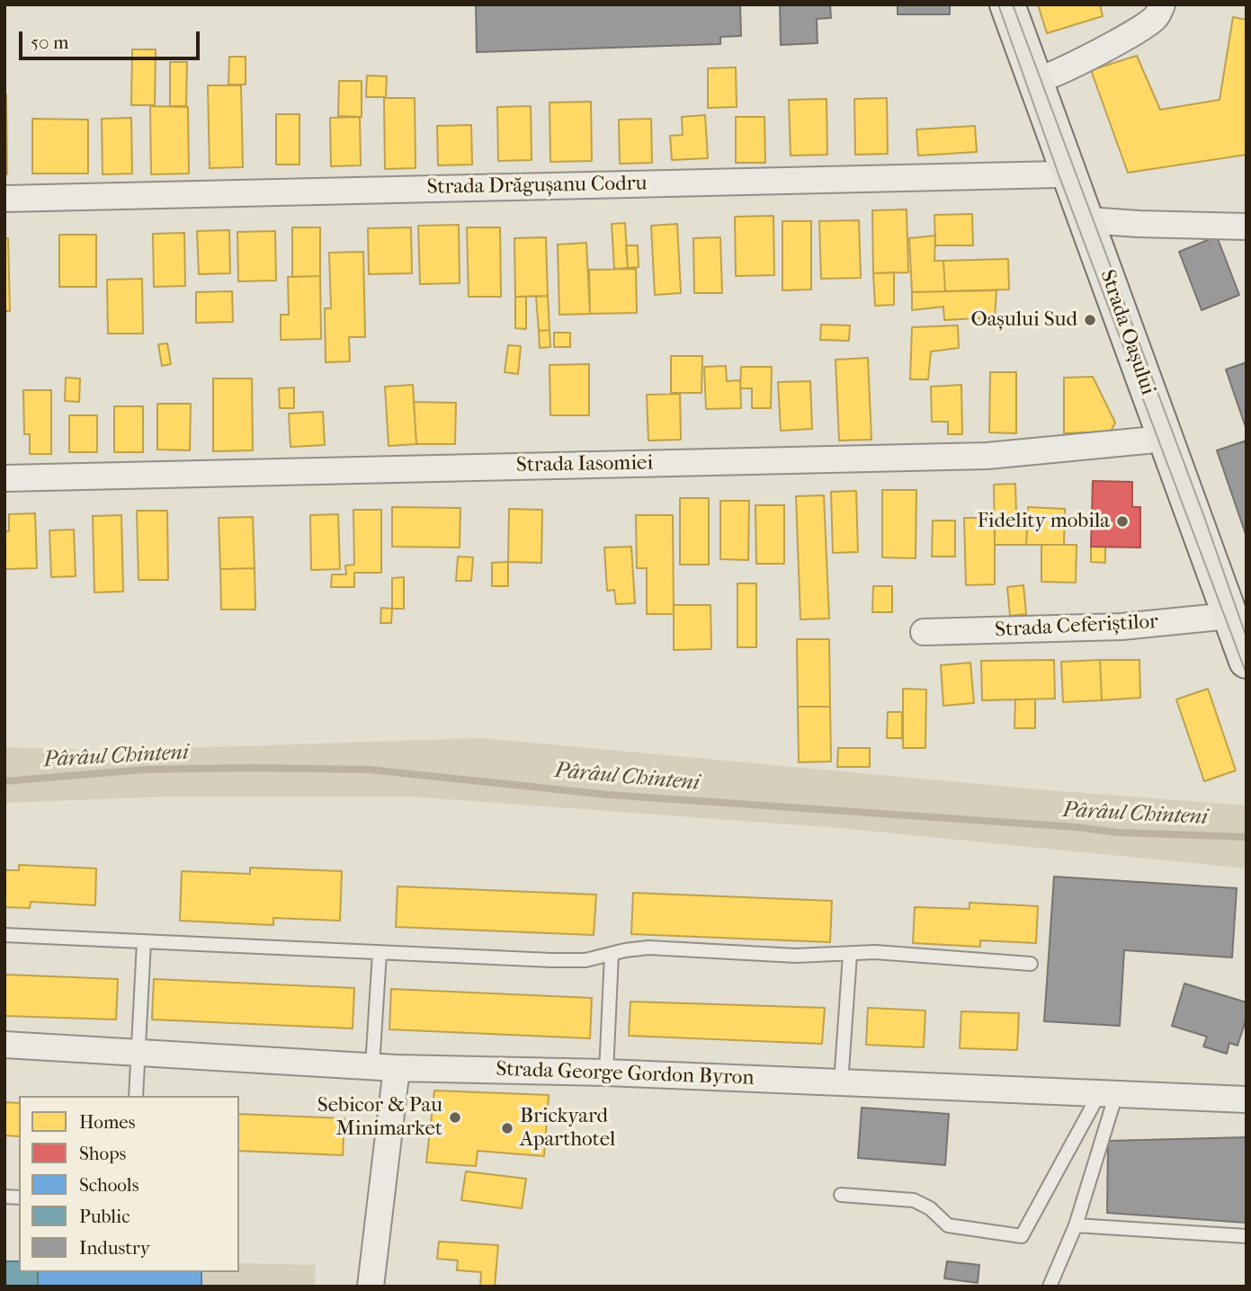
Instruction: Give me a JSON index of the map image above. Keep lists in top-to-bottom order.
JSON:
{
  "streets": {
    "main road": ["Strada Oașului"],
    "street": [
      "Strada Drăgușanu Codru",
      "Strada Iasomiei",
      "Strada Ceferiștilor",
      "Strada George Gordon Byron"
    ]
  },
  "crossings": [
    ["Strada Drăgușanu Codru", "Strada Oașului"],
    ["Strada Oașului", "Strada Iasomiei"],
    ["Strada Oașului", "Strada Ceferiștilor"]
  ],
  "water": ["Pârâul Chinteni"],
  "places": [
    "Oașului Sud",
    "Fidelity mobila",
    "Sebicor & Pau Minimarket",
    "Brickyard Aparthotel"
  ],
  "legend": [
    "Homes",
    "Shops",
    "Schools",
    "Public",
    "Industry"
  ],
  "scale_bar": "50 m"
}
